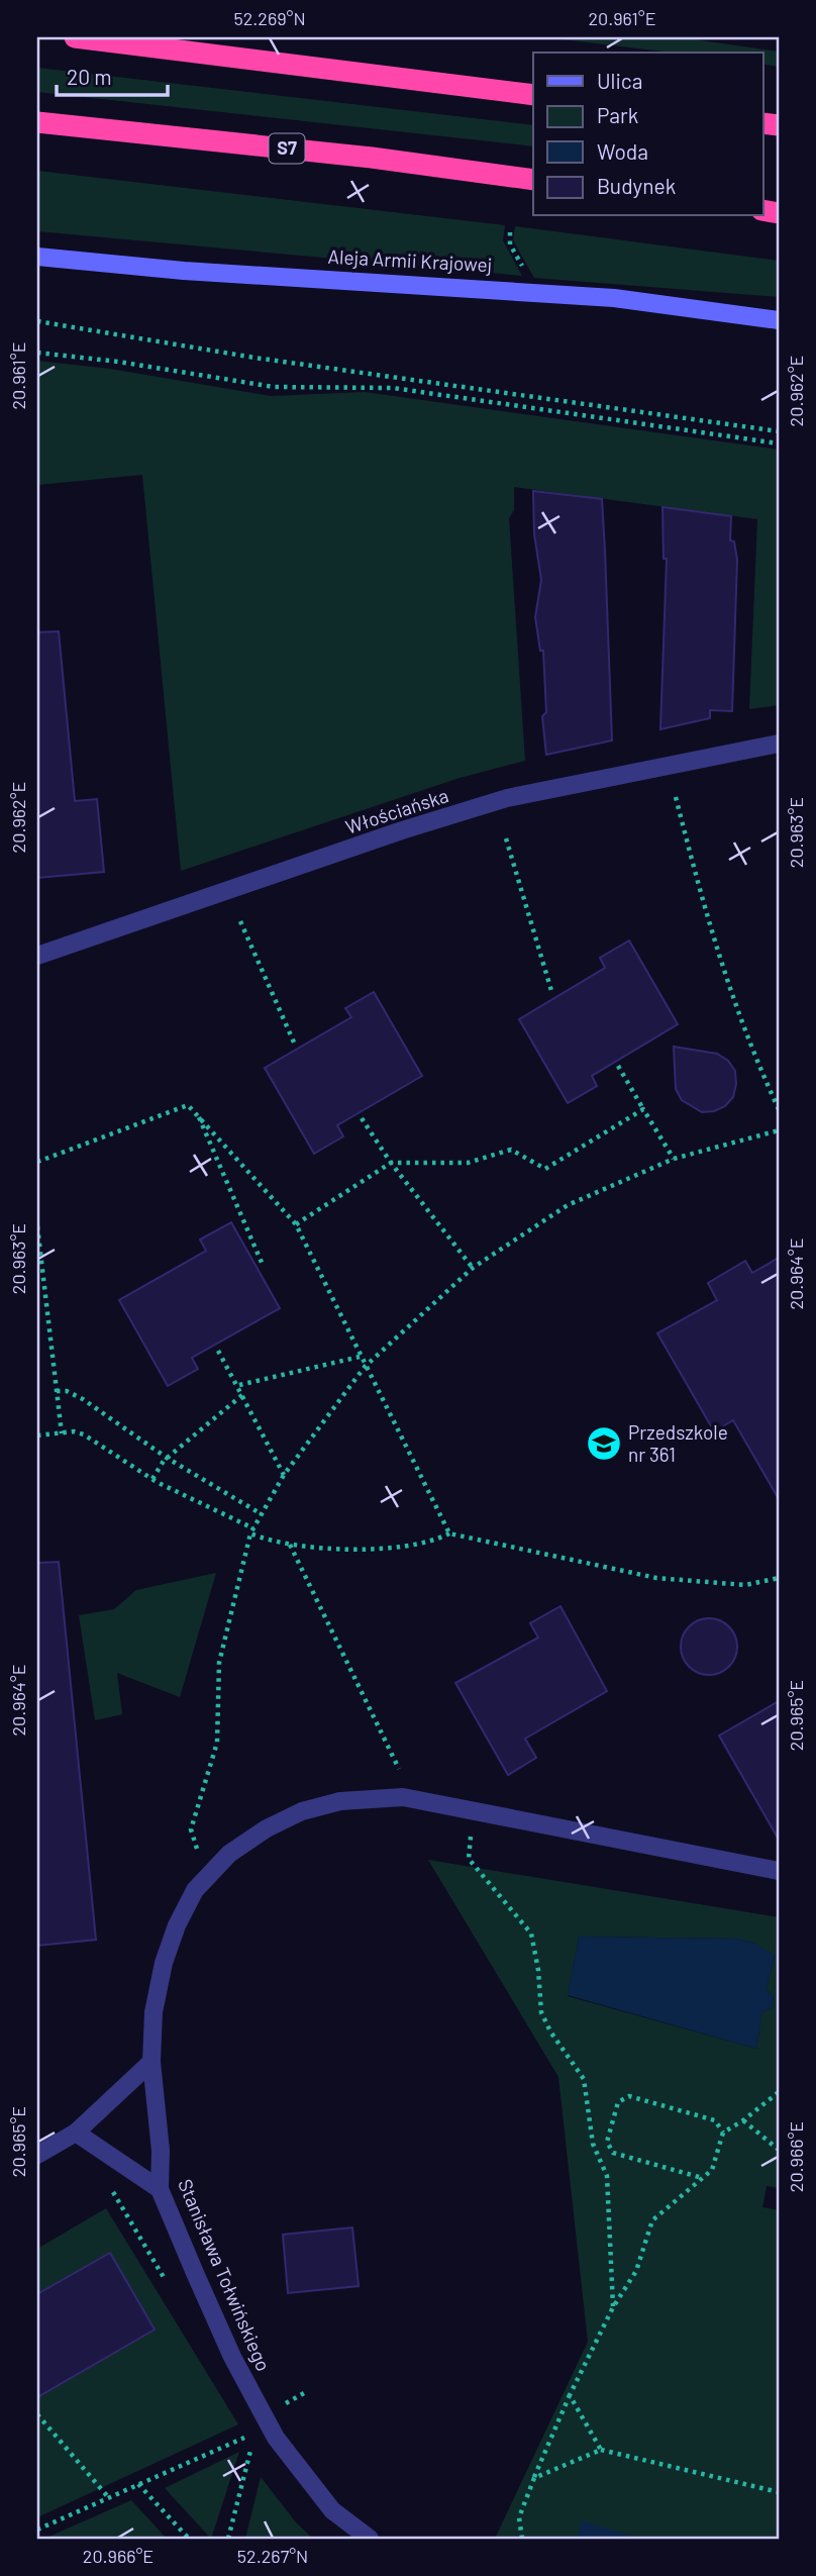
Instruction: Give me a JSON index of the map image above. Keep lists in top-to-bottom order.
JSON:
{
  "streets": {
    "highway": ["S7"],
    "main road": ["Aleja Armii Krajowej"],
    "street": ["Włościańska", "Stanisława Tołwińskiego"]
  },
  "places": {
    "school or university": ["Przedszkole nr 361"]
  },
  "legend": [
    "Ulica",
    "Park",
    "Woda",
    "Budynek"
  ],
  "scale_bar": "20 m",
  "coordinates": [
    "52.269°N",
    "20.961°E",
    "20.962°E",
    "20.963°E",
    "20.964°E",
    "20.965°E",
    "20.966°E",
    "52.267°N"
  ]
}
